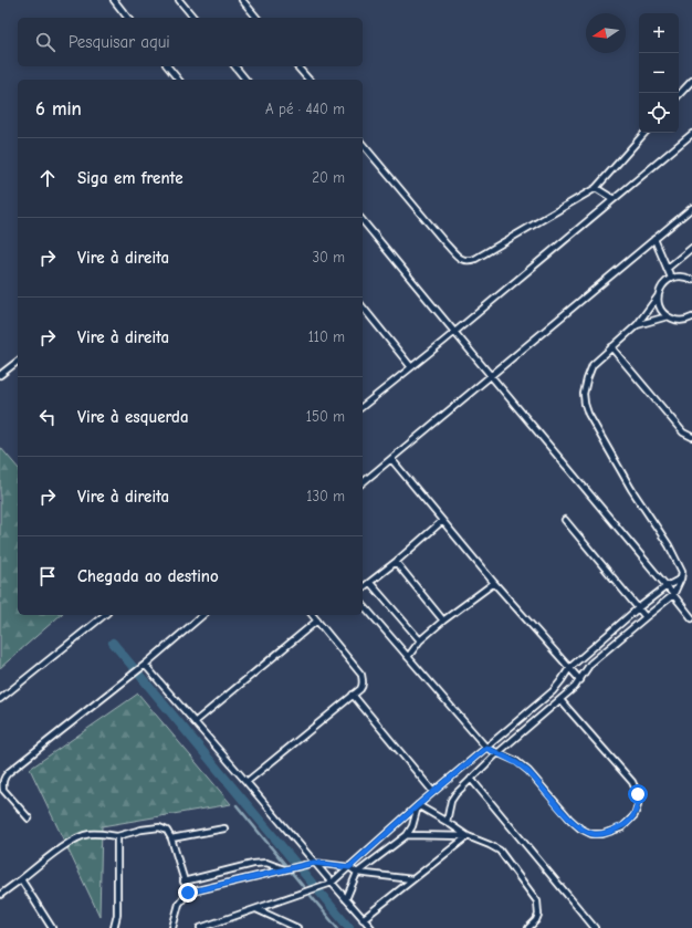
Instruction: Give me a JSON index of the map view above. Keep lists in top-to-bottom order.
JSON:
{
  "north": "left",
  "page": {
    "map_buttons": ["+", "−"],
    "search": "Pesquisar aqui",
    "heading": ["6 min", "A pé · 440 m"],
    "list": [
      ["Siga em frente", "20 m"],
      ["Vire à direita", "30 m"],
      ["Vire à direita", "110 m"],
      ["Vire à esquerda", "150 m"],
      ["Vire à direita", "130 m"],
      "Chegada ao destino"
    ]
  }
}
